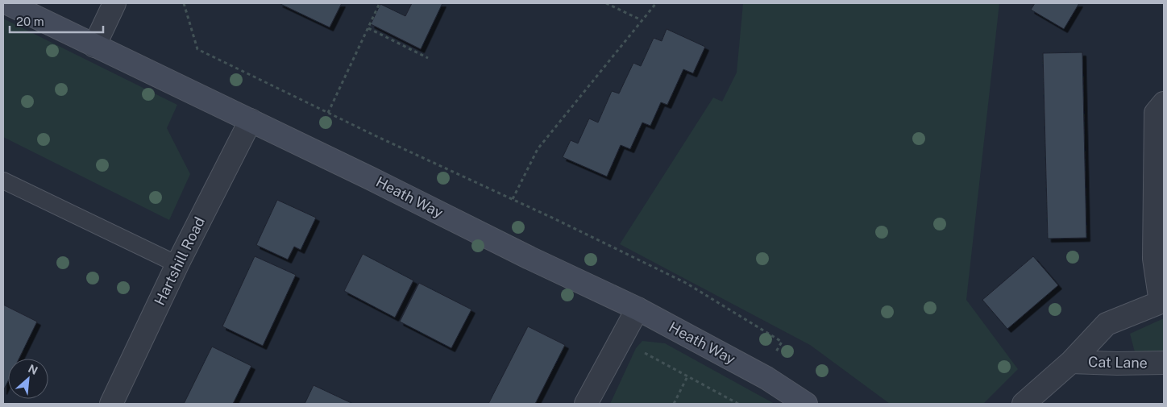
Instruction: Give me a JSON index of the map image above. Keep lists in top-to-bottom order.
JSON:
{
  "streets": {
    "street": ["Heath Way", "Hartshill Road", "Cat Lane"]
  },
  "crossings": [
    ["Heath Way", "Hartshill Road"]
  ],
  "scale_bar": "20 m",
  "north": "top right"
}
